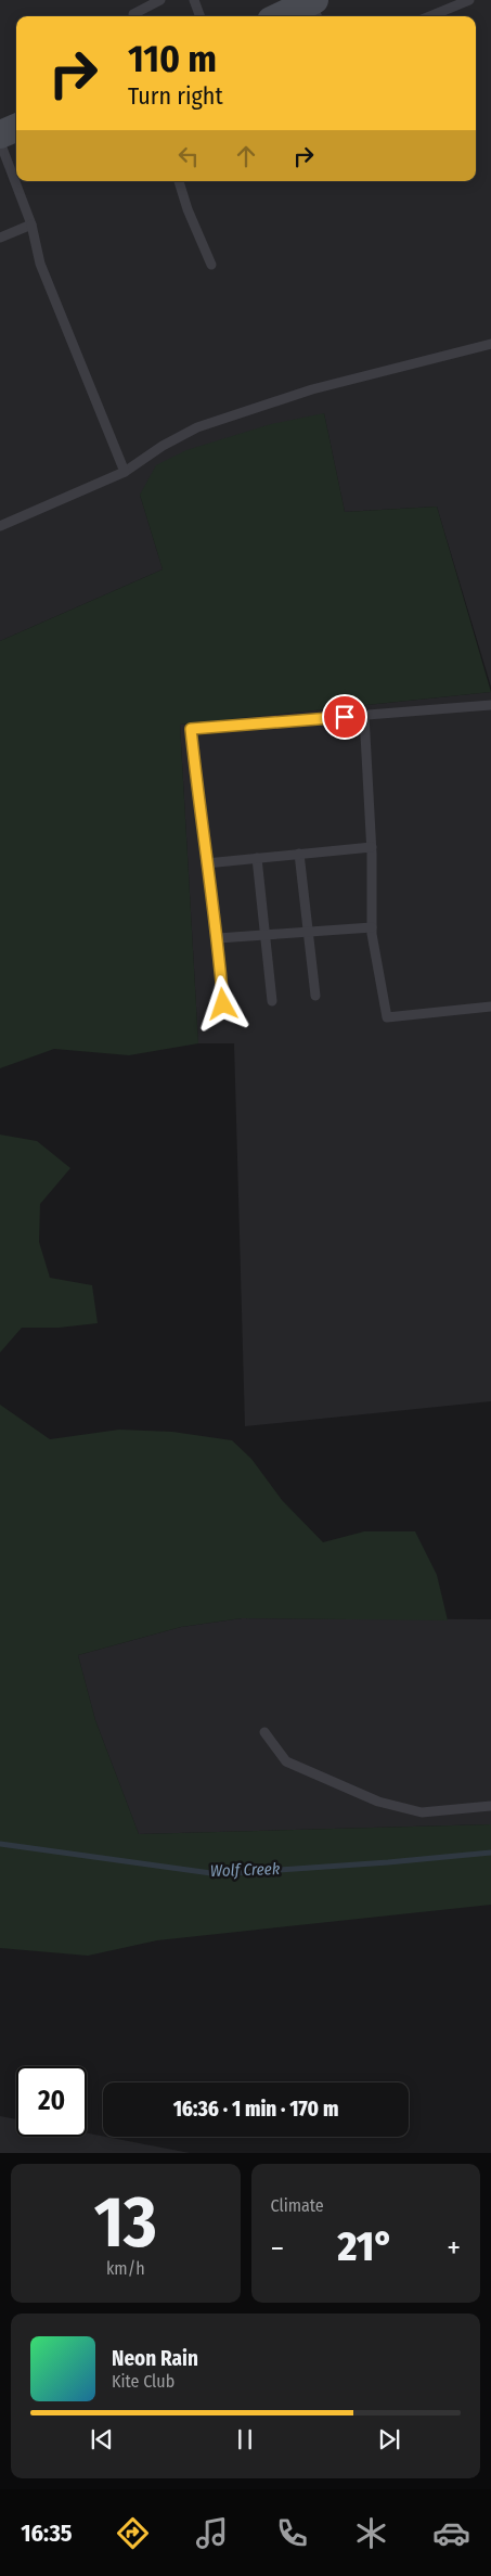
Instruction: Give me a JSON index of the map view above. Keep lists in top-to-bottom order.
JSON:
{
  "water": ["Wolf Creek"],
  "page": {
    "turn": ["110 m", "Turn right"],
    "limit": "20",
    "trip": "16:36 · 1 min · 170 m",
    "tile": [
      ["13", "km/h"],
      "Climate"
    ],
    "heat": ["−", "21°", "+"],
    "song": ["Neon Rain", "Kite Club"],
    "tabs": "16:35"
  }
}
